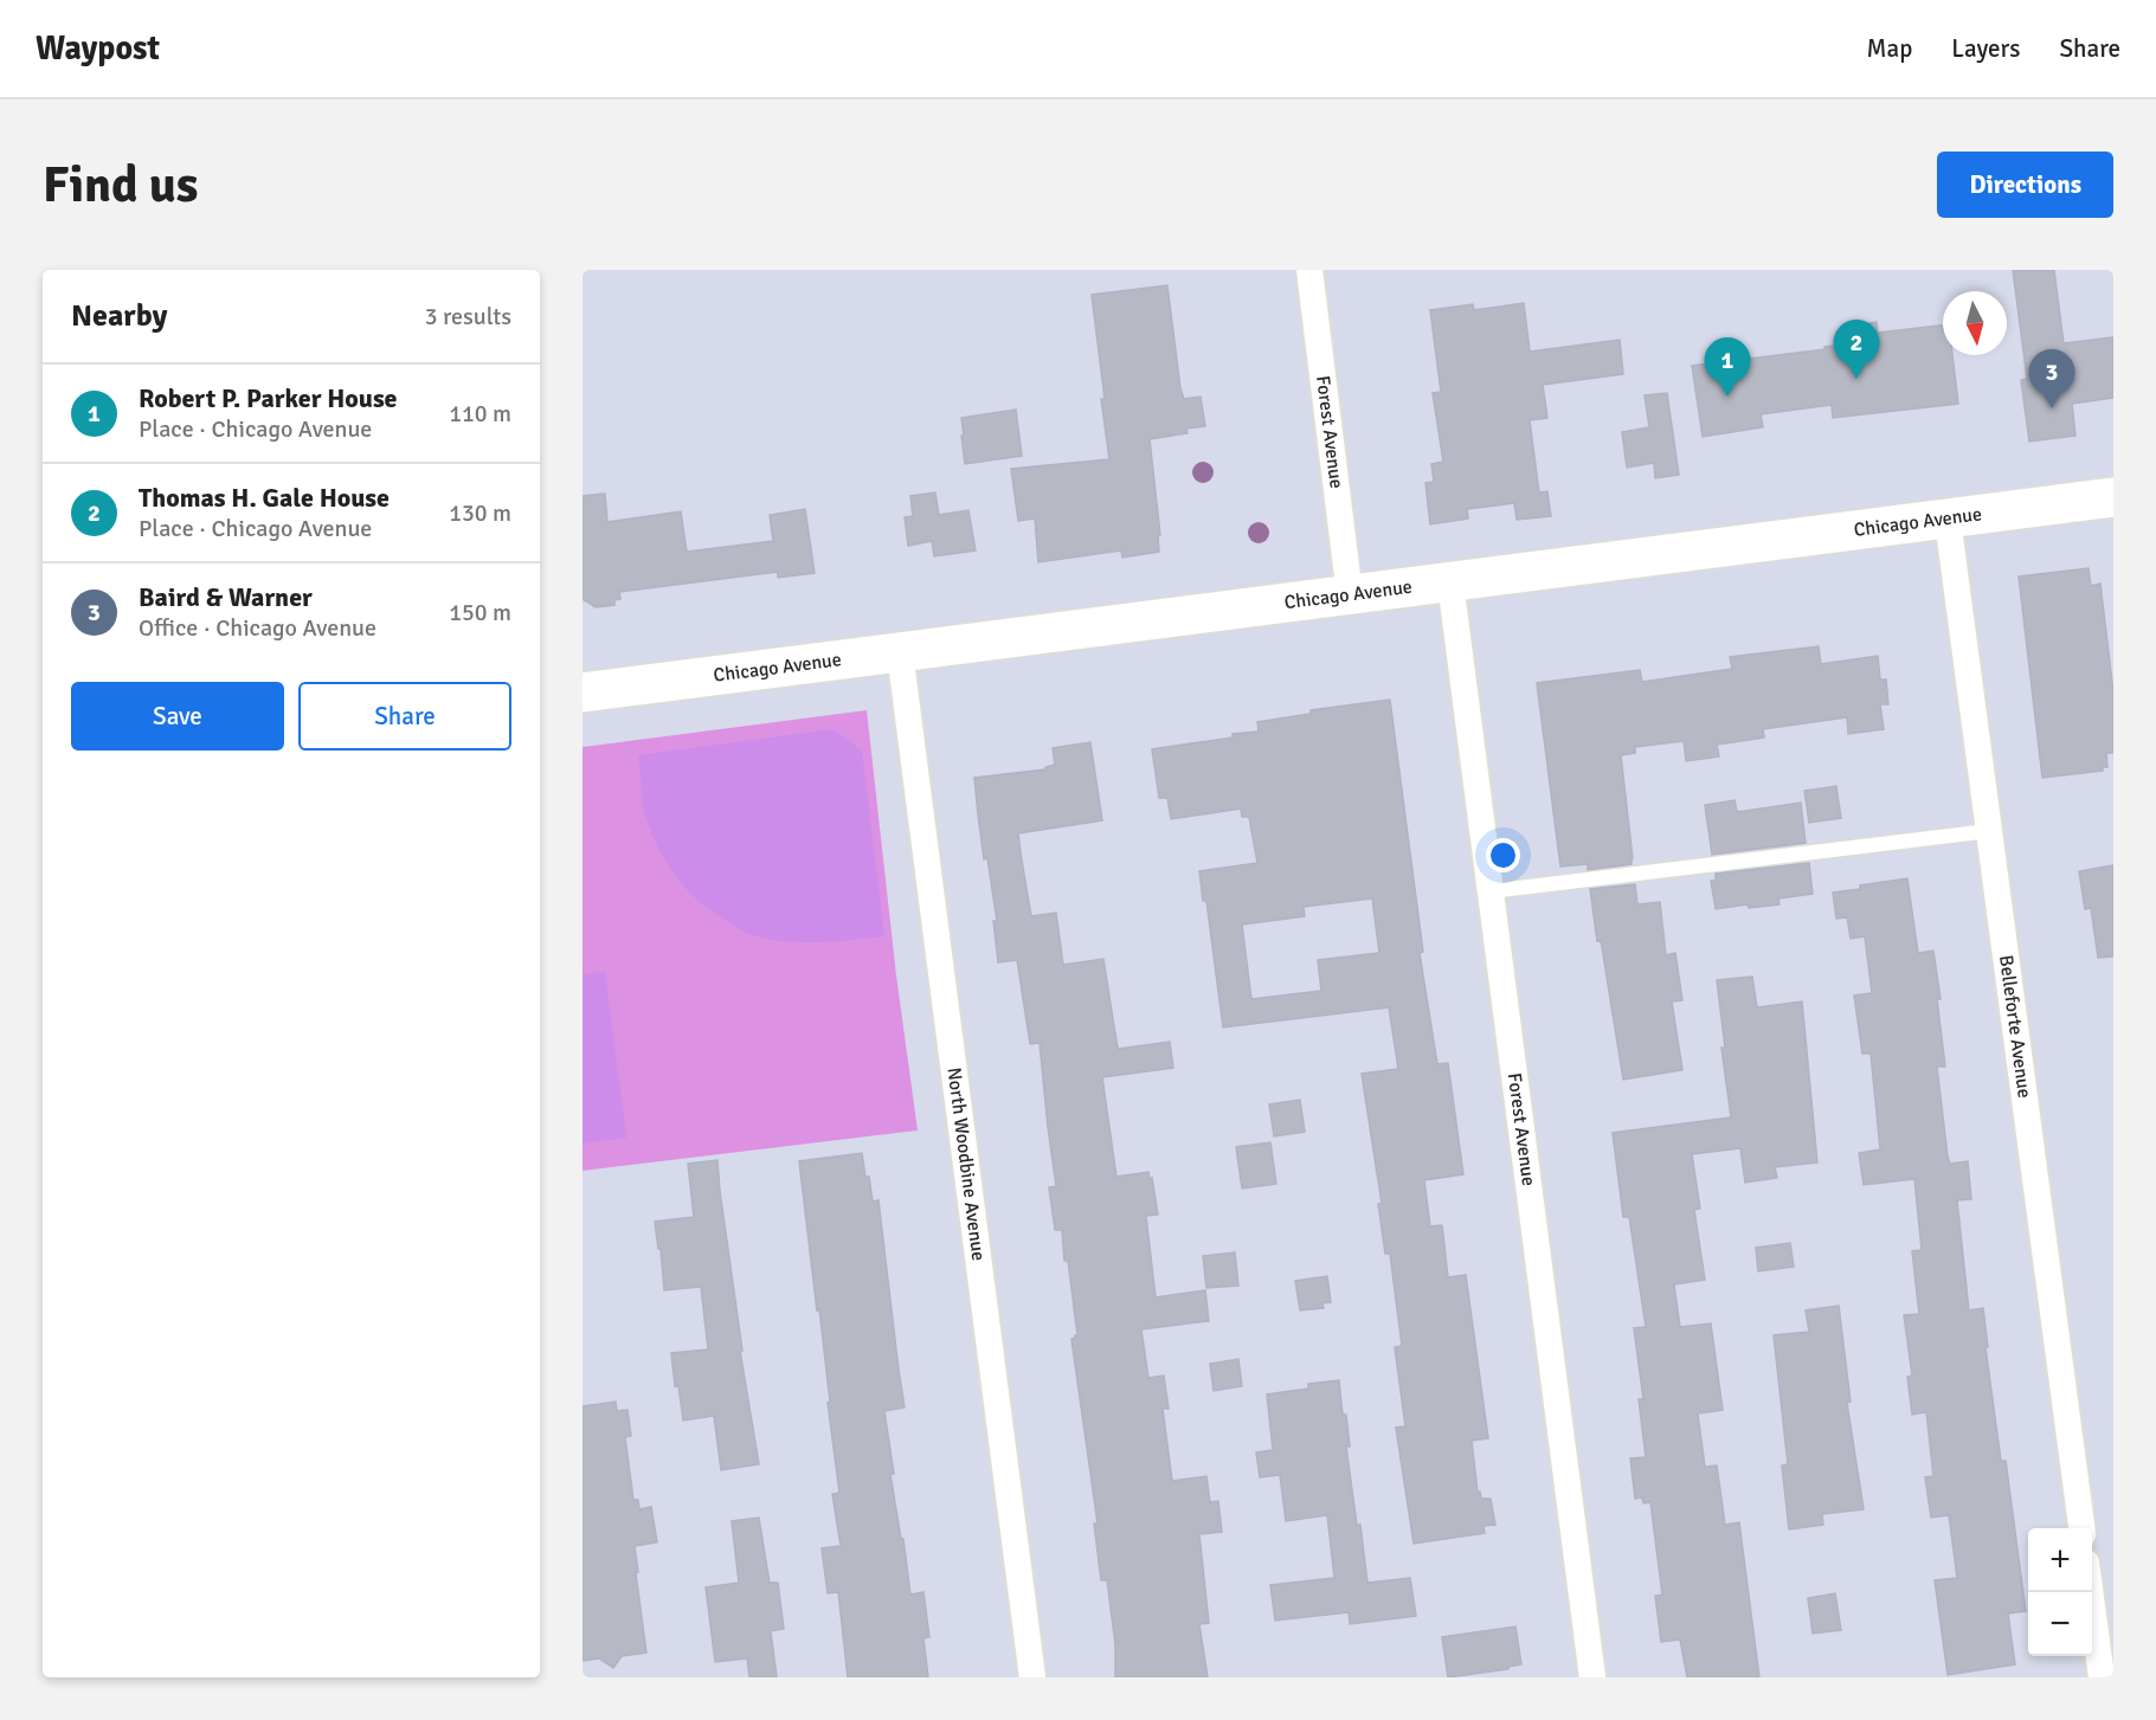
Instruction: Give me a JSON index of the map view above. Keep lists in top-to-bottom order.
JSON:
{
  "streets": {
    "main road": ["Chicago Avenue"],
    "street": ["Forest Avenue", "Belleforte Avenue", "North Woodbine Avenue"]
  },
  "crossings": [
    ["Forest Avenue", "Chicago Avenue"],
    ["Chicago Avenue", "Belleforte Avenue"],
    ["Chicago Avenue", "North Woodbine Avenue"]
  ],
  "north": "bottom",
  "page": {
    "header": "Waypost",
    "nav": ["Map", "Layers", "Share"],
    "buttons": [
      "Directions",
      ["Save", "Share"]
    ],
    "title": "Find us",
    "heading": ["Nearby", "3 results"],
    "pins": ["2", "1", "3"],
    "list": [
      {
        "mark": "1",
        "name": "Robert P. Parker House",
        "note": "Place · Chicago Avenue",
        "value": "110 m"
      },
      {
        "mark": "2",
        "name": "Thomas H. Gale House",
        "note": "Place · Chicago Avenue",
        "value": "130 m"
      },
      {
        "mark": "3",
        "name": "Baird & Warner",
        "note": "Office · Chicago Avenue",
        "value": "150 m"
      }
    ],
    "map_buttons": ["+", "−"]
  }
}
